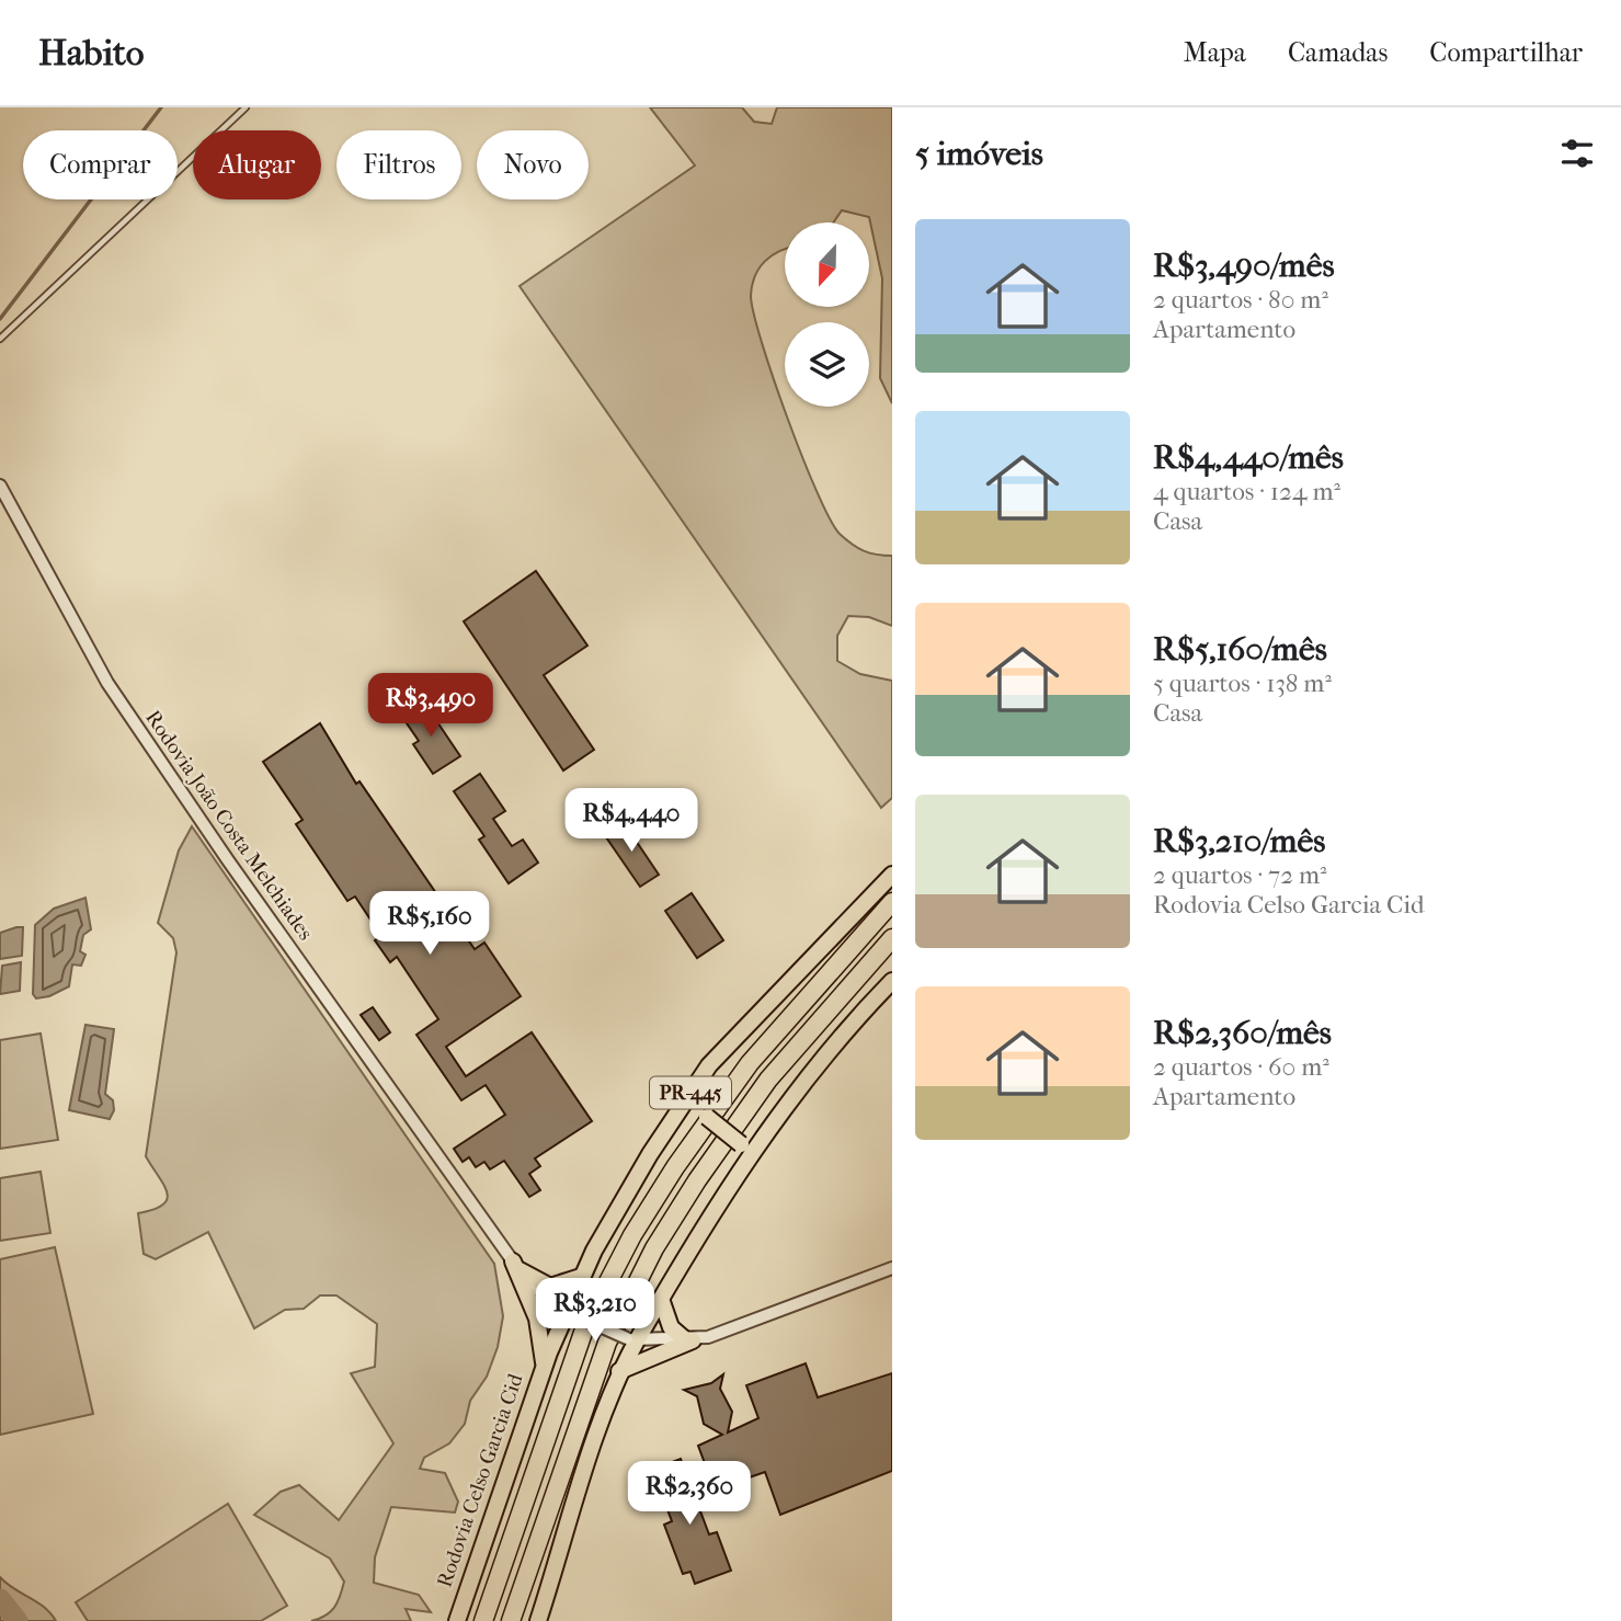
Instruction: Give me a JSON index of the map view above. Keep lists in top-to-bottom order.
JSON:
{
  "streets": {
    "highway": ["PR-445", "Rodovia Celso Garcia Cid"],
    "street": ["Rodovia João Costa Melchiades"]
  },
  "crossings": [
    ["Rodovia João Costa Melchiades", "Rodovia Celso Garcia Cid"]
  ],
  "north": "bottom",
  "page": {
    "header": "Habito",
    "nav": ["Mapa", "Camadas", "Compartilhar"],
    "heading": "5 imóveis",
    "chip": [
      "Comprar",
      "Alugar",
      "Filtros",
      "Novo"
    ],
    "list": [
      {
        "name": "R$3,490/mês",
        "note": "2 quartos · 80 m² · Apartamento"
      },
      {
        "name": "R$4,440/mês",
        "note": "4 quartos · 124 m² · Casa"
      },
      {
        "name": "R$5,160/mês",
        "note": "5 quartos · 138 m² · Casa"
      },
      {
        "name": "R$3,210/mês",
        "note": "2 quartos · 72 m² · Rodovia Celso Garcia Cid"
      },
      {
        "name": "R$2,360/mês",
        "note": "2 quartos · 60 m² · Apartamento"
      }
    ],
    "price": [
      "R$3,490",
      "R$4,440",
      "R$5,160",
      "R$3,210",
      "R$2,360"
    ]
  }
}
